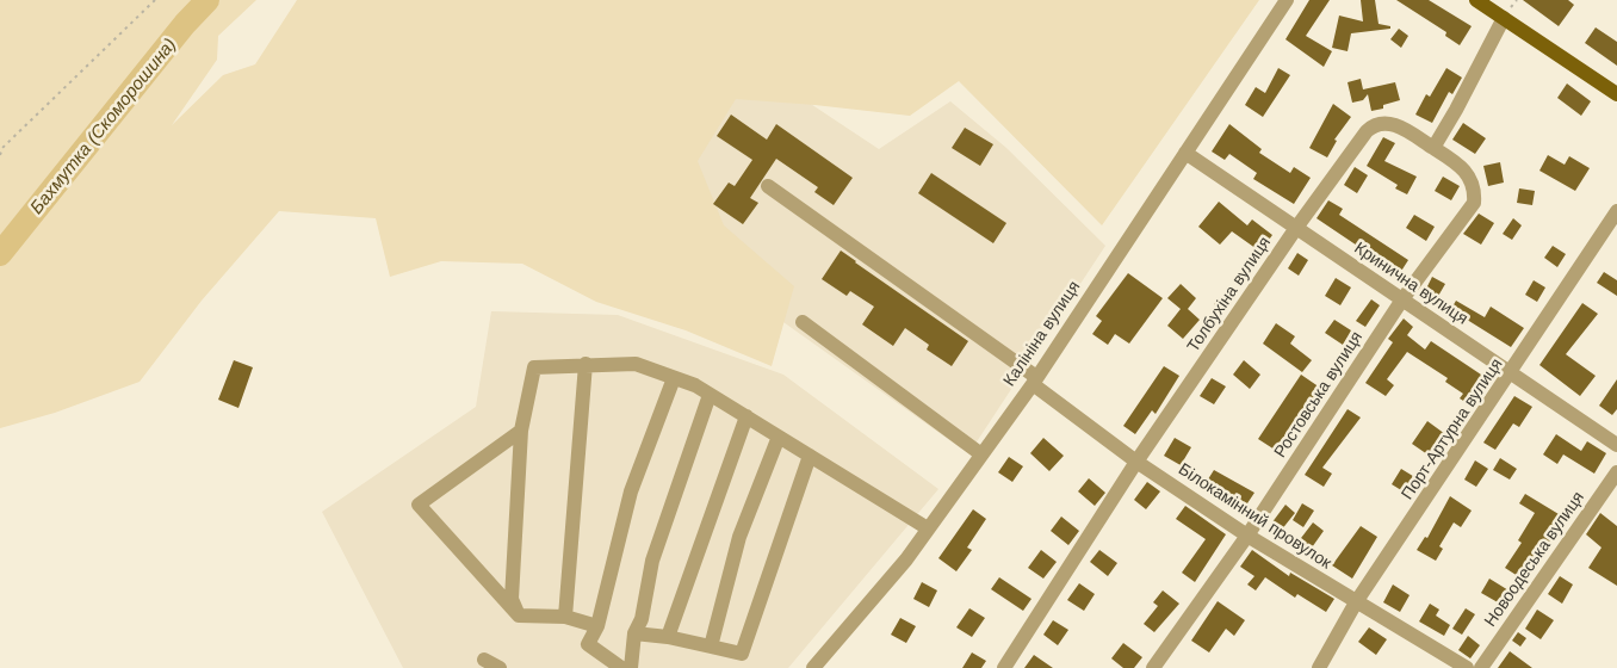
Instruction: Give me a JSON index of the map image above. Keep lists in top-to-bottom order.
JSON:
{
  "streets": {
    "street": [
      "Кринична вулиця",
      "Толбухіна вулиця",
      "Калініна вулиця",
      "Ростовська вулиця",
      "Порт-Артурна вулиця",
      "Білокамінний провулок",
      "Новоодеська вулиця"
    ]
  },
  "crossings": [
    ["Кринична вулиця", "Толбухіна вулиця"],
    ["Кринична вулиця", "Калініна вулиця"],
    ["Кринична вулиця", "Ростовська вулиця"],
    ["Кринична вулиця", "Порт-Артурна вулиця"],
    ["Толбухіна вулиця", "Ростовська вулиця"],
    ["Толбухіна вулиця", "Білокамінний провулок"],
    ["Калініна вулиця", "Білокамінний провулок"],
    ["Ростовська вулиця", "Білокамінний провулок"],
    ["Порт-Артурна вулиця", "Білокамінний провулок"]
  ],
  "water": ["Бахмутка (Скоморошина)"]
}
